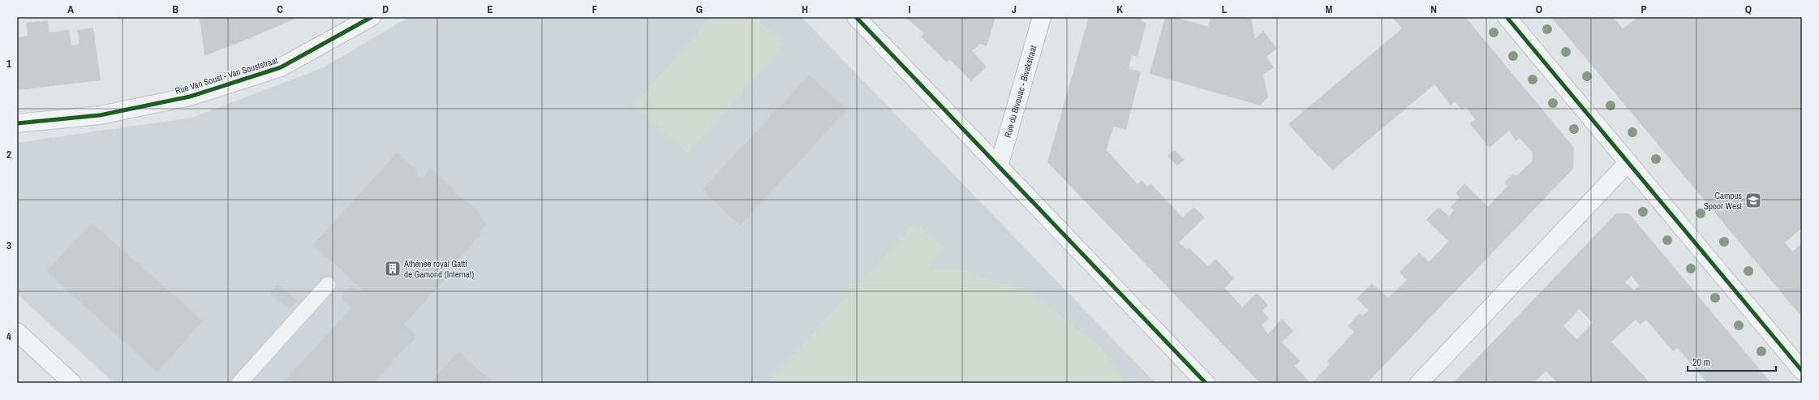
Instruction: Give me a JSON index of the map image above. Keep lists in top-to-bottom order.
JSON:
{
  "streets": {
    "street": ["Rue Van Soust - Van Souststraat", "Rue du Bivouac - Bivakstraat"]
  },
  "places": {
    "school or university": ["Campus Spoor West"],
    "building": ["Athénée royal Gatti de Gamond (Internat)"]
  },
  "scale_bar": "20 m",
  "grid": {
    "columns": [
      "A",
      "B",
      "C",
      "D",
      "E",
      "F",
      "G",
      "H",
      "I",
      "J",
      "K",
      "L",
      "M",
      "N",
      "O",
      "P",
      "Q"
    ],
    "rows": [
      "1",
      "2",
      "3",
      "4"
    ]
  }
}
